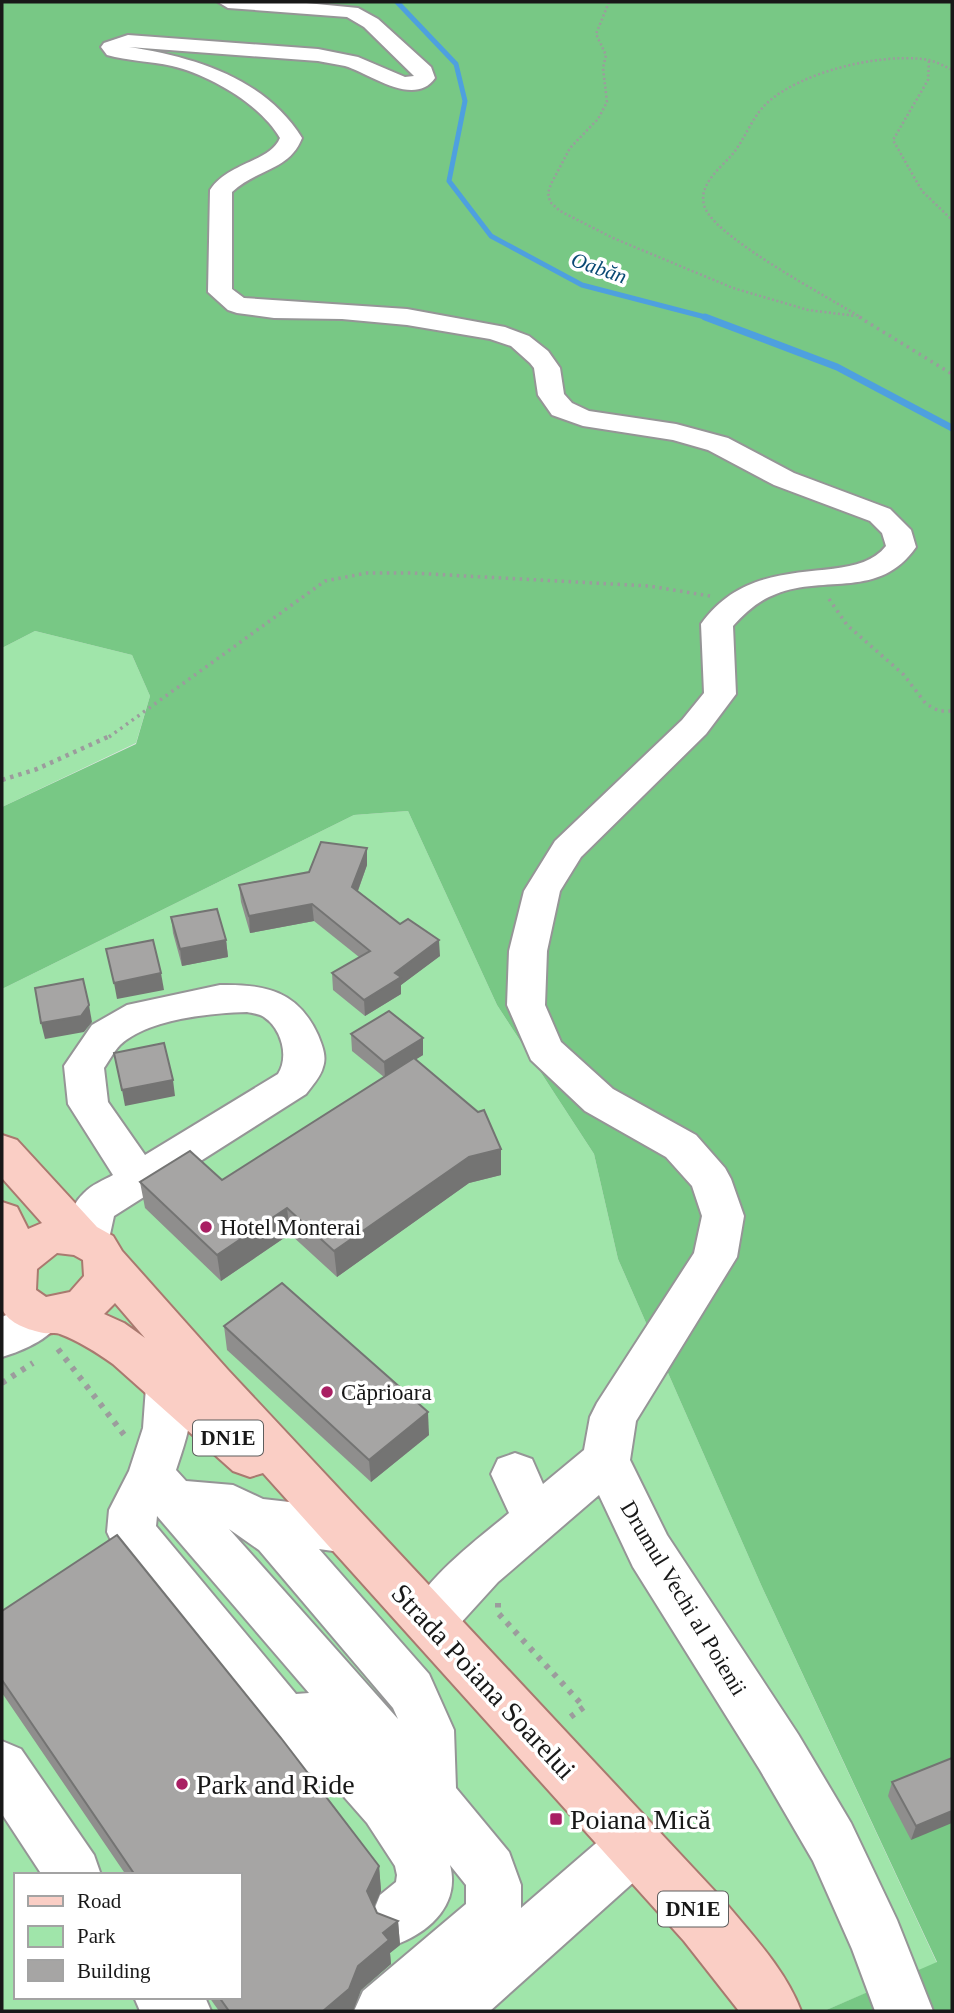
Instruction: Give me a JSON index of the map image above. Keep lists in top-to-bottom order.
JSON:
{
  "streets": {
    "main road": ["DN1E", "Strada Poiana Soarelui"],
    "street": ["Drumul Vechi al Poienii"]
  },
  "crossings": [
    ["DN1E", "Strada Poiana Soarelui"]
  ],
  "water": ["Oabăn"],
  "places": {
    "other": ["Hotel Monterai", "Căprioara", "Park and Ride"],
    "transit": ["Poiana Mică"]
  },
  "legend": ["Road", "Park", "Building"]
}
